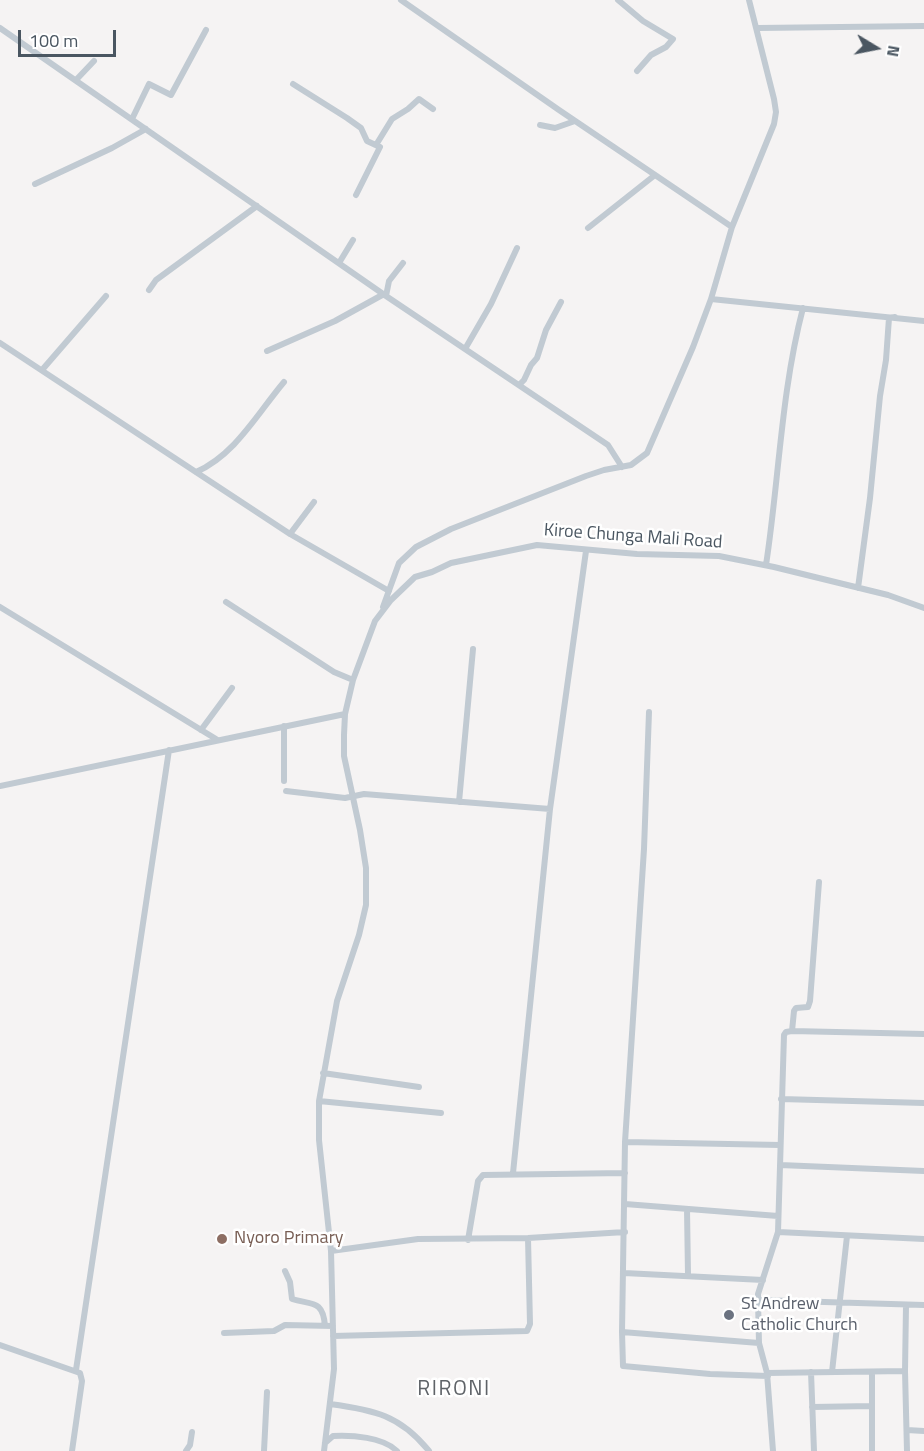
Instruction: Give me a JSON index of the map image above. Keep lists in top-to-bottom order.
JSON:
{
  "streets": {
    "street": ["Kiroe Chunga Mali Road"]
  },
  "districts": ["RIRONI"],
  "places": ["Nyoro Primary", "St Andrew Catholic Church"],
  "scale_bar": "100 m",
  "north": "right"
}
